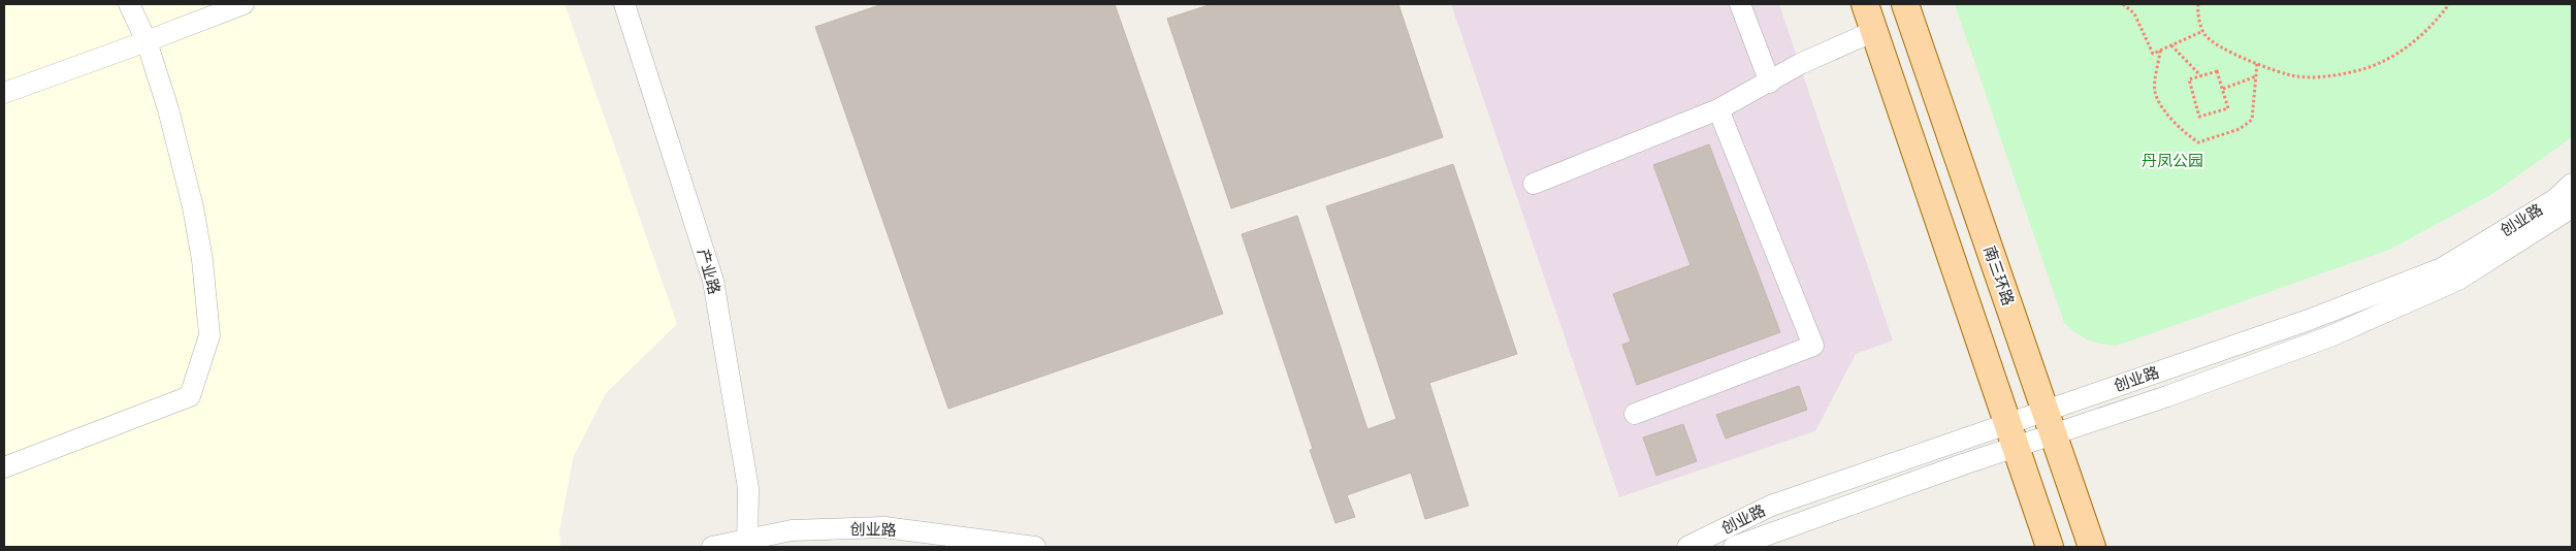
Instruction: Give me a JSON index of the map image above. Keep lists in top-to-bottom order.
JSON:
{
  "streets": {
    "main road": ["南三环路"],
    "street": ["创业路", "产业路"]
  },
  "crossings": [
    ["创业路", "产业路"],
    ["创业路", "南三环路"]
  ],
  "parks": ["丹凤公园"]
}
